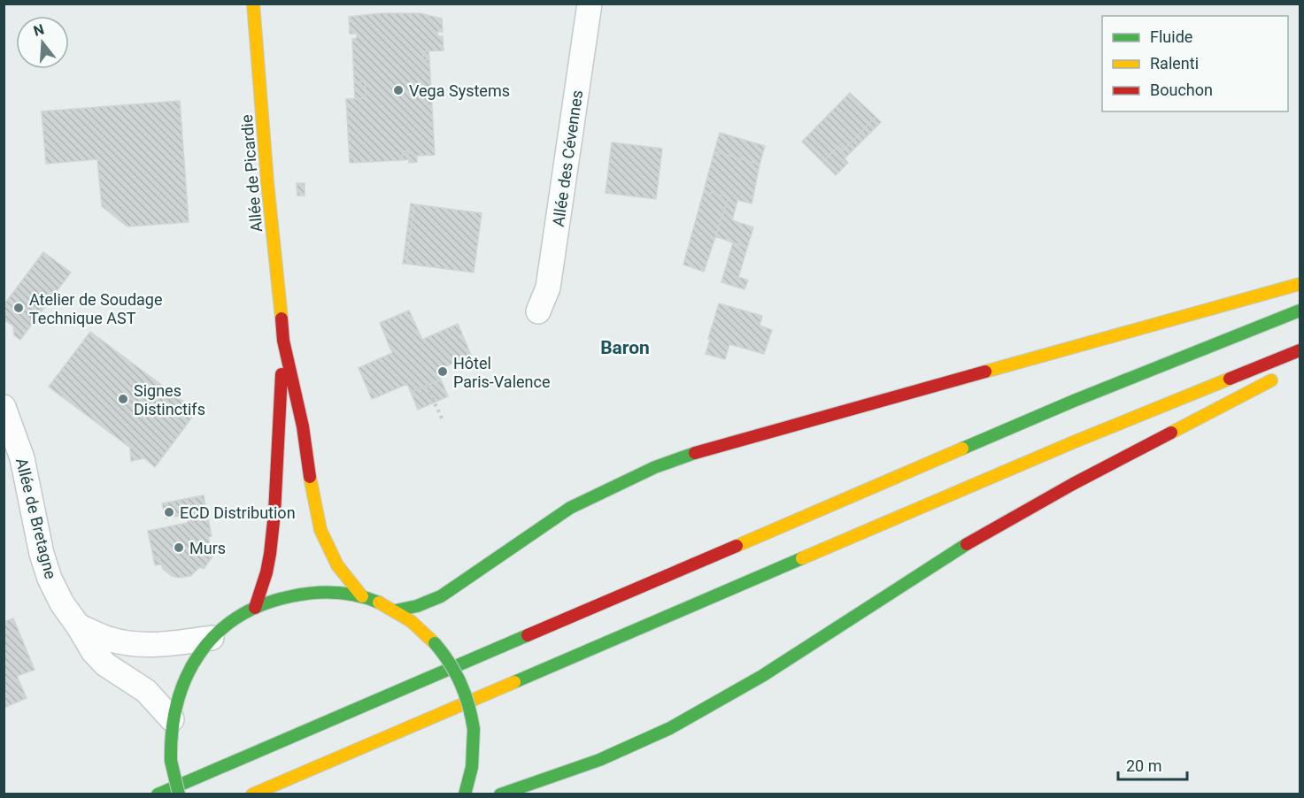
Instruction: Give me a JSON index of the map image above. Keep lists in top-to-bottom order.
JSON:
{
  "streets": {
    "main road": ["Allée de Picardie"],
    "street": ["Allée des Cévennes", "Allée de Bretagne"]
  },
  "districts": ["Baron"],
  "places": [
    "Vega Systems",
    "Atelier de Soudage Technique AST",
    "Hôtel Paris-Valence",
    "Signes Distinctifs",
    "ECD Distribution",
    "Murs"
  ],
  "legend": ["Fluide", "Ralenti", "Bouchon"],
  "scale_bar": "20 m",
  "north": "top"
}
